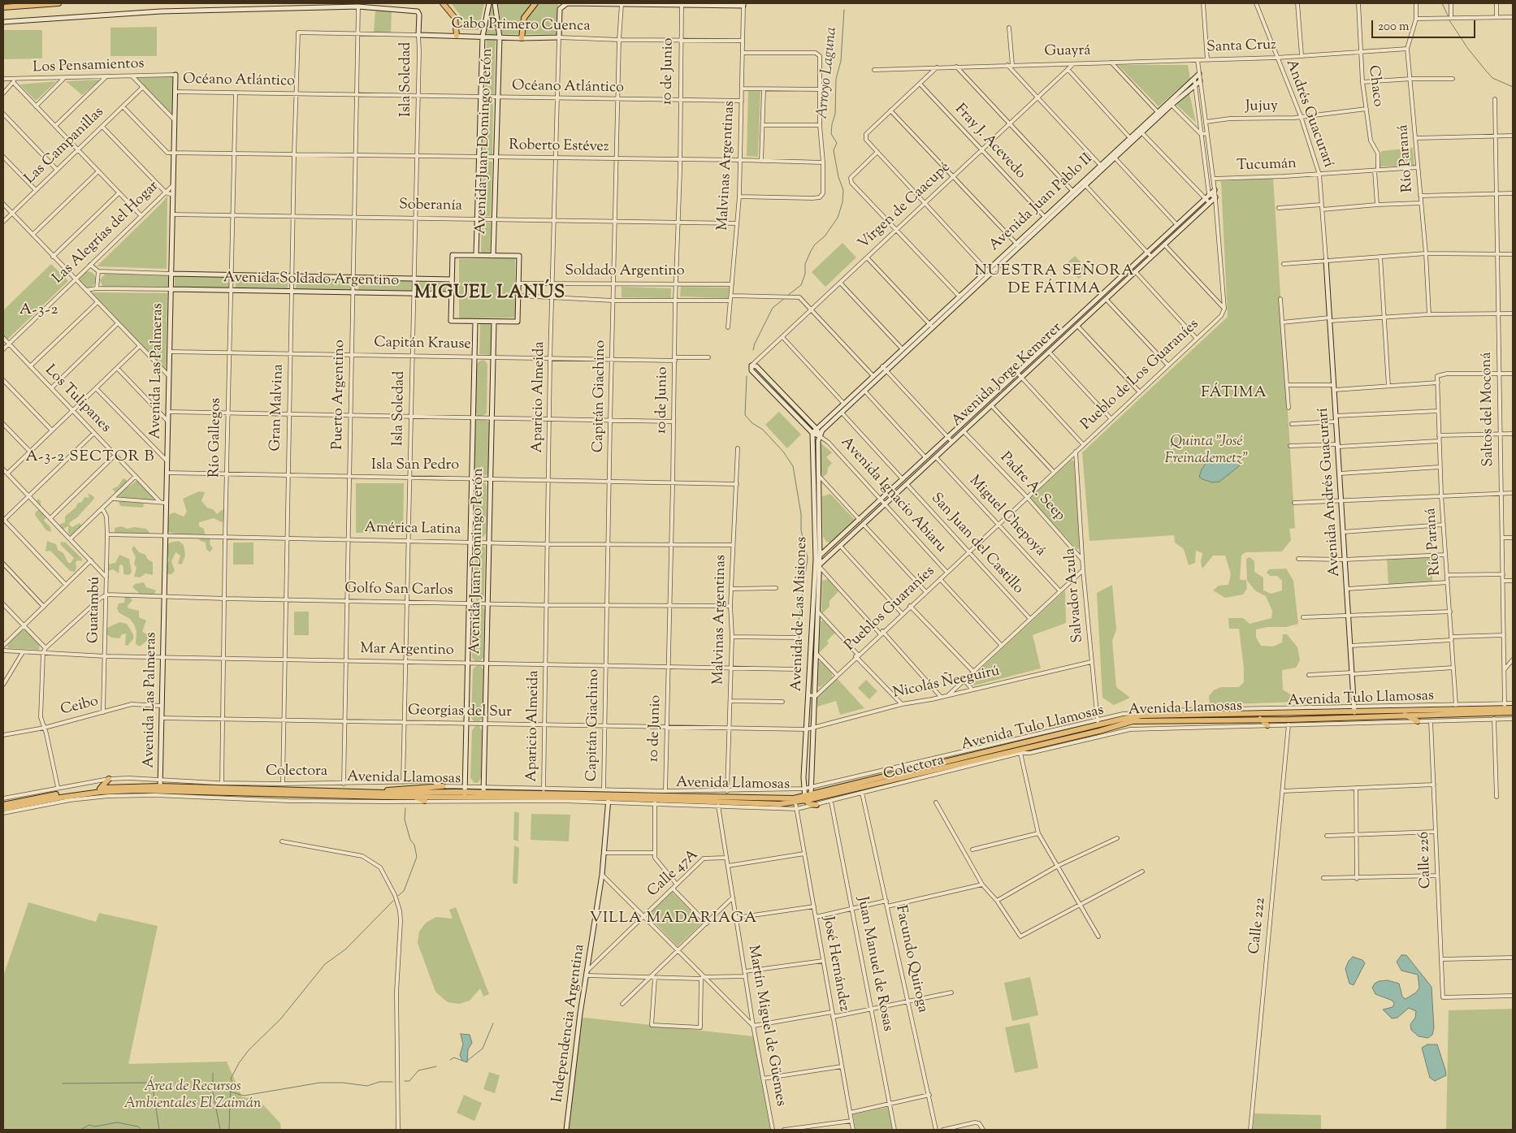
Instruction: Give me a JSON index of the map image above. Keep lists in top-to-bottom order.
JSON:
{
  "streets": {
    "highway": ["Avenida Tulo Llamosas", "Avenida Llamosas"],
    "main road": [
      "Cabo Primero Cuenca",
      "Avenida Juan Domingo Perón",
      "Avenida Juan Pablo II",
      "Avenida Soldado Argentino",
      "Avenida Las Palmeras",
      "Avenida Jorge Kemerer",
      "Aparicio Almeida",
      "Avenida Andrés Guacurarí",
      "Avenida Ignacio Abiaru",
      "Avenida de Las Misiones",
      "Independencia Argentina"
    ],
    "street": [
      "Santa Cruz",
      "Guayrá",
      "Los Pensamientos",
      "10 de Junio",
      "Isla Soledad",
      "Océano Atlántico",
      "Chaco",
      "Jujuy",
      "Andrés Guacurarí",
      "Fray J. Acevedo",
      "Las Campanillas",
      "Roberto Estévez",
      "Río Paraná",
      "Malvinas Argentinas",
      "Tucumán",
      "Soberanía",
      "Vírgen de Caacupé",
      "Las Alegrías del Hogar",
      "Soldado Argentino",
      "Capitán Krause",
      "Pueblo de Los Guaraníes",
      "Puerto Argentino",
      "Capitán Giachino",
      "Los Tulipanes",
      "Gran Malvina",
      "Saltos del Moconá",
      "Río Gallegos",
      "Isla San Pedro",
      "Padre A. Seep",
      "Miguel Chepoyá",
      "América Latina",
      "San Juan del Castillo",
      "Golfo San Carlos",
      "Salvador Azula",
      "Pueblos Guaraníes",
      "Guatambú",
      "Mar Argentino",
      "Nicolás Ñeeguirú",
      "Ceibo",
      "Georgias del Sur",
      "Colectora",
      "Calle 226",
      "Calle 47A",
      "Calle 222",
      "Facundo Quiroga",
      "José Hernández",
      "Juan Manuel de Rosas",
      "Martín Miguel de Güemes"
    ]
  },
  "crossings": [
    ["Cabo Primero Cuenca", "10 de Junio"],
    ["Cabo Primero Cuenca", "Isla Soledad"],
    ["Cabo Primero Cuenca", "Avenida Juan Domingo Perón"],
    ["Cabo Primero Cuenca", "Malvinas Argentinas"],
    ["Cabo Primero Cuenca", "Puerto Argentino"],
    ["Cabo Primero Cuenca", "Capitán Giachino"],
    ["Cabo Primero Cuenca", "Aparicio Almeida"],
    ["Cabo Primero Cuenca", "Gran Malvina"],
    ["Santa Cruz", "Guayrá"],
    ["Santa Cruz", "Chaco"],
    ["Santa Cruz", "Andrés Guacurarí"],
    ["Santa Cruz", "Río Paraná"],
    ["Guayrá", "Vírgen de Caacupé"],
    ["Los Pensamientos", "Avenida Las Palmeras"],
    ["10 de Junio", "Océano Atlántico"],
    ["10 de Junio", "Roberto Estévez"],
    ["10 de Junio", "Soberanía"],
    ["10 de Junio", "Soldado Argentino"],
    ["10 de Junio", "Capitán Krause"],
    ["10 de Junio", "Isla San Pedro"],
    ["10 de Junio", "América Latina"],
    ["10 de Junio", "Golfo San Carlos"],
    ["10 de Junio", "Mar Argentino"],
    ["10 de Junio", "Avenida Llamosas"],
    ["10 de Junio", "Georgias del Sur"],
    ["10 de Junio", "Colectora"],
    ["Isla Soledad", "Océano Atlántico"],
    ["Isla Soledad", "Roberto Estévez"],
    ["Isla Soledad", "Soberanía"],
    ["Isla Soledad", "Avenida Soldado Argentino"],
    ["Isla Soledad", "Capitán Krause"],
    ["Isla Soledad", "Isla San Pedro"],
    ["Isla Soledad", "América Latina"],
    ["Isla Soledad", "Golfo San Carlos"],
    ["Isla Soledad", "Mar Argentino"],
    ["Isla Soledad", "Georgias del Sur"],
    ["Isla Soledad", "Colectora"],
    ["Océano Atlántico", "Avenida Juan Domingo Perón"],
    ["Océano Atlántico", "Malvinas Argentinas"],
    ["Océano Atlántico", "Avenida Las Palmeras"],
    ["Océano Atlántico", "Puerto Argentino"],
    ["Océano Atlántico", "Capitán Giachino"],
    ["Océano Atlántico", "Aparicio Almeida"],
    ["Océano Atlántico", "Gran Malvina"],
    ["Océano Atlántico", "Río Gallegos"],
    ["Chaco", "Jujuy"],
    ["Chaco", "Tucumán"],
    ["Jujuy", "Andrés Guacurarí"],
    ["Andrés Guacurarí", "Tucumán"],
    ["Andrés Guacurarí", "Avenida Andrés Guacurarí"],
    ["Avenida Juan Domingo Perón", "Roberto Estévez"],
    ["Avenida Juan Domingo Perón", "Soberanía"],
    ["Avenida Juan Domingo Perón", "Capitán Krause"],
    ["Avenida Juan Domingo Perón", "Isla San Pedro"],
    ["Avenida Juan Domingo Perón", "América Latina"],
    ["Avenida Juan Domingo Perón", "Golfo San Carlos"],
    ["Avenida Juan Domingo Perón", "Mar Argentino"],
    ["Avenida Juan Domingo Perón", "Avenida Llamosas"],
    ["Avenida Juan Domingo Perón", "Georgias del Sur"],
    ["Avenida Juan Domingo Perón", "Colectora"],
    ["Fray J. Acevedo", "Avenida Juan Pablo II"],
    ["Fray J. Acevedo", "Vírgen de Caacupé"],
    ["Roberto Estévez", "Malvinas Argentinas"],
    ["Roberto Estévez", "Avenida Las Palmeras"],
    ["Roberto Estévez", "Puerto Argentino"],
    ["Roberto Estévez", "Capitán Giachino"],
    ["Roberto Estévez", "Aparicio Almeida"],
    ["Roberto Estévez", "Gran Malvina"],
    ["Roberto Estévez", "Río Gallegos"],
    ["Río Paraná", "Tucumán"],
    ["Río Paraná", "Saltos del Moconá"],
    ["Malvinas Argentinas", "Soberanía"],
    ["Malvinas Argentinas", "Soldado Argentino"],
    ["Malvinas Argentinas", "Isla San Pedro"],
    ["Malvinas Argentinas", "América Latina"],
    ["Malvinas Argentinas", "Golfo San Carlos"],
    ["Malvinas Argentinas", "Mar Argentino"],
    ["Malvinas Argentinas", "Georgias del Sur"],
    ["Malvinas Argentinas", "Colectora"],
    ["Avenida Juan Pablo II", "Avenida Ignacio Abiaru"],
    ["Avenida Juan Pablo II", "Avenida de Las Misiones"],
    ["Soberanía", "Avenida Las Palmeras"],
    ["Soberanía", "Puerto Argentino"],
    ["Soberanía", "Capitán Giachino"],
    ["Soberanía", "Aparicio Almeida"],
    ["Soberanía", "Gran Malvina"],
    ["Soberanía", "Río Gallegos"],
    ["Vírgen de Caacupé", "Avenida Ignacio Abiaru"],
    ["Las Alegrías del Hogar", "Avenida Las Palmeras"],
    ["Las Alegrías del Hogar", "Los Tulipanes"],
    ["Soldado Argentino", "Capitán Giachino"],
    ["Soldado Argentino", "Aparicio Almeida"],
    ["Avenida Soldado Argentino", "Avenida Las Palmeras"],
    ["Avenida Soldado Argentino", "Puerto Argentino"],
    ["Avenida Soldado Argentino", "Gran Malvina"],
    ["Avenida Soldado Argentino", "Río Gallegos"],
    ["Capitán Krause", "Avenida Las Palmeras"],
    ["Capitán Krause", "Puerto Argentino"],
    ["Capitán Krause", "Capitán Giachino"],
    ["Capitán Krause", "Aparicio Almeida"],
    ["Capitán Krause", "Gran Malvina"],
    ["Capitán Krause", "Río Gallegos"],
    ["Avenida Las Palmeras", "Isla San Pedro"],
    ["Avenida Las Palmeras", "América Latina"],
    ["Avenida Las Palmeras", "Golfo San Carlos"],
    ["Avenida Las Palmeras", "Mar Argentino"],
    ["Avenida Las Palmeras", "Ceibo"],
    ["Avenida Las Palmeras", "Avenida Llamosas"],
    ["Avenida Las Palmeras", "Georgias del Sur"],
    ["Avenida Las Palmeras", "Colectora"],
    ["Avenida Jorge Kemerer", "Padre A. Seep"],
    ["Avenida Jorge Kemerer", "Avenida Ignacio Abiaru"],
    ["Avenida Jorge Kemerer", "Miguel Chepoyá"],
    ["Avenida Jorge Kemerer", "San Juan del Castillo"],
    ["Avenida Jorge Kemerer", "Avenida de Las Misiones"],
    ["Pueblo de Los Guaraníes", "Salvador Azula"],
    ["Pueblo de Los Guaraníes", "Pueblos Guaraníes"],
    ["Puerto Argentino", "Isla San Pedro"],
    ["Puerto Argentino", "América Latina"],
    ["Puerto Argentino", "Golfo San Carlos"],
    ["Puerto Argentino", "Mar Argentino"],
    ["Puerto Argentino", "Georgias del Sur"],
    ["Puerto Argentino", "Colectora"],
    ["Capitán Giachino", "Aparicio Almeida"],
    ["Capitán Giachino", "Isla San Pedro"],
    ["Capitán Giachino", "América Latina"],
    ["Capitán Giachino", "Golfo San Carlos"],
    ["Capitán Giachino", "Mar Argentino"],
    ["Capitán Giachino", "Georgias del Sur"],
    ["Capitán Giachino", "Colectora"],
    ["Aparicio Almeida", "Isla San Pedro"],
    ["Aparicio Almeida", "América Latina"],
    ["Aparicio Almeida", "Golfo San Carlos"],
    ["Aparicio Almeida", "Mar Argentino"],
    ["Aparicio Almeida", "Georgias del Sur"],
    ["Aparicio Almeida", "Colectora"],
    ["Gran Malvina", "Isla San Pedro"],
    ["Gran Malvina", "América Latina"],
    ["Gran Malvina", "Golfo San Carlos"],
    ["Gran Malvina", "Mar Argentino"],
    ["Gran Malvina", "Georgias del Sur"],
    ["Gran Malvina", "Colectora"],
    ["Saltos del Moconá", "Avenida Tulo Llamosas"],
    ["Saltos del Moconá", "Avenida Llamosas"],
    ["Saltos del Moconá", "Colectora"],
    ["Río Gallegos", "Isla San Pedro"],
    ["Río Gallegos", "América Latina"],
    ["Río Gallegos", "Golfo San Carlos"],
    ["Río Gallegos", "Mar Argentino"],
    ["Río Gallegos", "Georgias del Sur"],
    ["Río Gallegos", "Colectora"],
    ["Padre A. Seep", "Salvador Azula"],
    ["Padre A. Seep", "Pueblos Guaraníes"],
    ["Avenida Andrés Guacurarí", "Avenida Tulo Llamosas"],
    ["Avenida Andrés Guacurarí", "Avenida Llamosas"],
    ["Avenida Andrés Guacurarí", "Colectora"],
    ["Avenida Ignacio Abiaru", "Pueblos Guaraníes"],
    ["Avenida Ignacio Abiaru", "Avenida de Las Misiones"],
    ["Miguel Chepoyá", "Pueblos Guaraníes"],
    ["América Latina", "Guatambú"],
    ["San Juan del Castillo", "Pueblos Guaraníes"],
    ["Golfo San Carlos", "Guatambú"],
    ["Salvador Azula", "Pueblos Guaraníes"],
    ["Salvador Azula", "Nicolás Ñeeguirú"],
    ["Salvador Azula", "Avenida Tulo Llamosas"],
    ["Salvador Azula", "Avenida Llamosas"],
    ["Salvador Azula", "Colectora"],
    ["Pueblos Guaraníes", "Avenida de Las Misiones"],
    ["Guatambú", "Mar Argentino"],
    ["Guatambú", "Ceibo"],
    ["Avenida de Las Misiones", "Nicolás Ñeeguirú"],
    ["Avenida de Las Misiones", "Avenida Tulo Llamosas"],
    ["Avenida de Las Misiones", "Avenida Llamosas"],
    ["Avenida de Las Misiones", "Georgias del Sur"],
    ["Avenida de Las Misiones", "Colectora"],
    ["Nicolás Ñeeguirú", "Georgias del Sur"],
    ["Avenida Tulo Llamosas", "Avenida Llamosas"],
    ["Avenida Tulo Llamosas", "Colectora"],
    ["Avenida Llamosas", "Colectora"],
    ["Avenida Llamosas", "José Hernández"],
    ["Avenida Llamosas", "Independencia Argentina"],
    ["Colectora", "Calle 226"],
    ["Colectora", "Calle 222"],
    ["Colectora", "Facundo Quiroga"],
    ["Colectora", "José Hernández"],
    ["Colectora", "Juan Manuel de Rosas"],
    ["Colectora", "Independencia Argentina"],
    ["Colectora", "Martín Miguel de Güemes"],
    ["Calle 47A", "Independencia Argentina"],
    ["Calle 47A", "Martín Miguel de Güemes"]
  ],
  "districts": [
    "NUESTRA SEÑORA DE FÁTIMA",
    "MIGUEL LANÚS",
    "A-3-2",
    "FÁTIMA",
    "A-3-2 SECTOR B",
    "VILLA MADARIAGA"
  ],
  "water": ["Arroyo Laguna"],
  "parks": ["Quinta \"José Freinademetz\"", "Área de Recursos Ambientales El Zaimán"],
  "scale_bar": "200 m"
}
